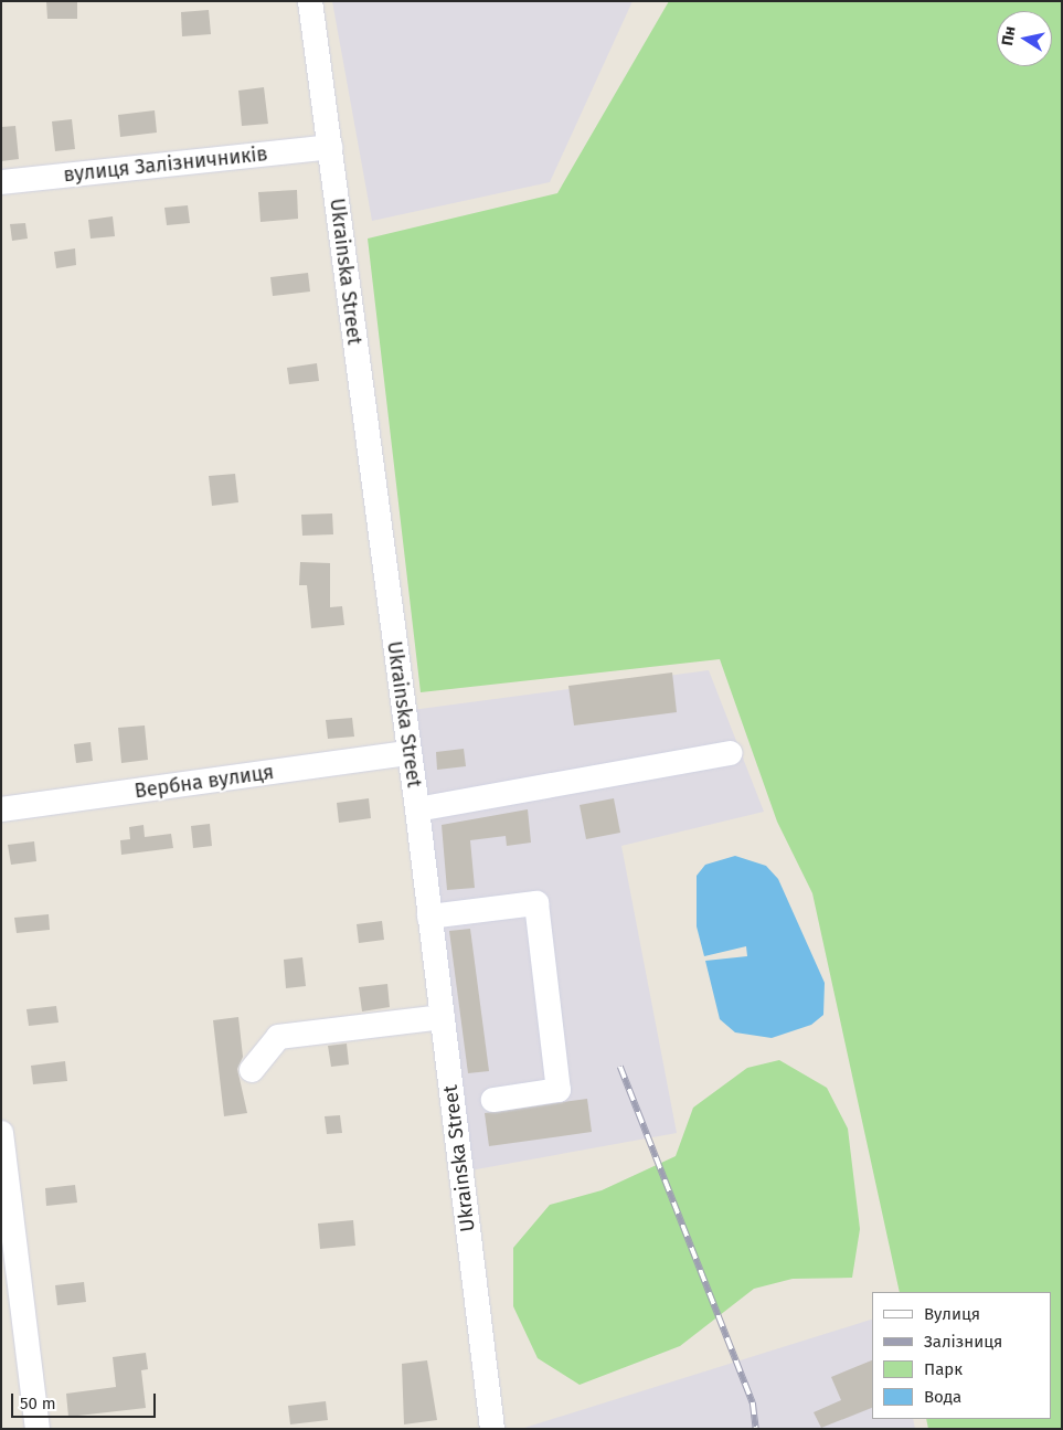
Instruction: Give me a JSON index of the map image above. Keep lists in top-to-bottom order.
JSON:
{
  "streets": {
    "street": ["вулиця Залізничників", "Ukrainska Street", "Вербна вулиця"]
  },
  "crossings": [
    ["вулиця Залізничників", "Ukrainska Street"],
    ["Ukrainska Street", "Вербна вулиця"]
  ],
  "legend": [
    "Вулиця",
    "Залізниця",
    "Парк",
    "Вода"
  ],
  "scale_bar": "50 m",
  "north": "left"
}
